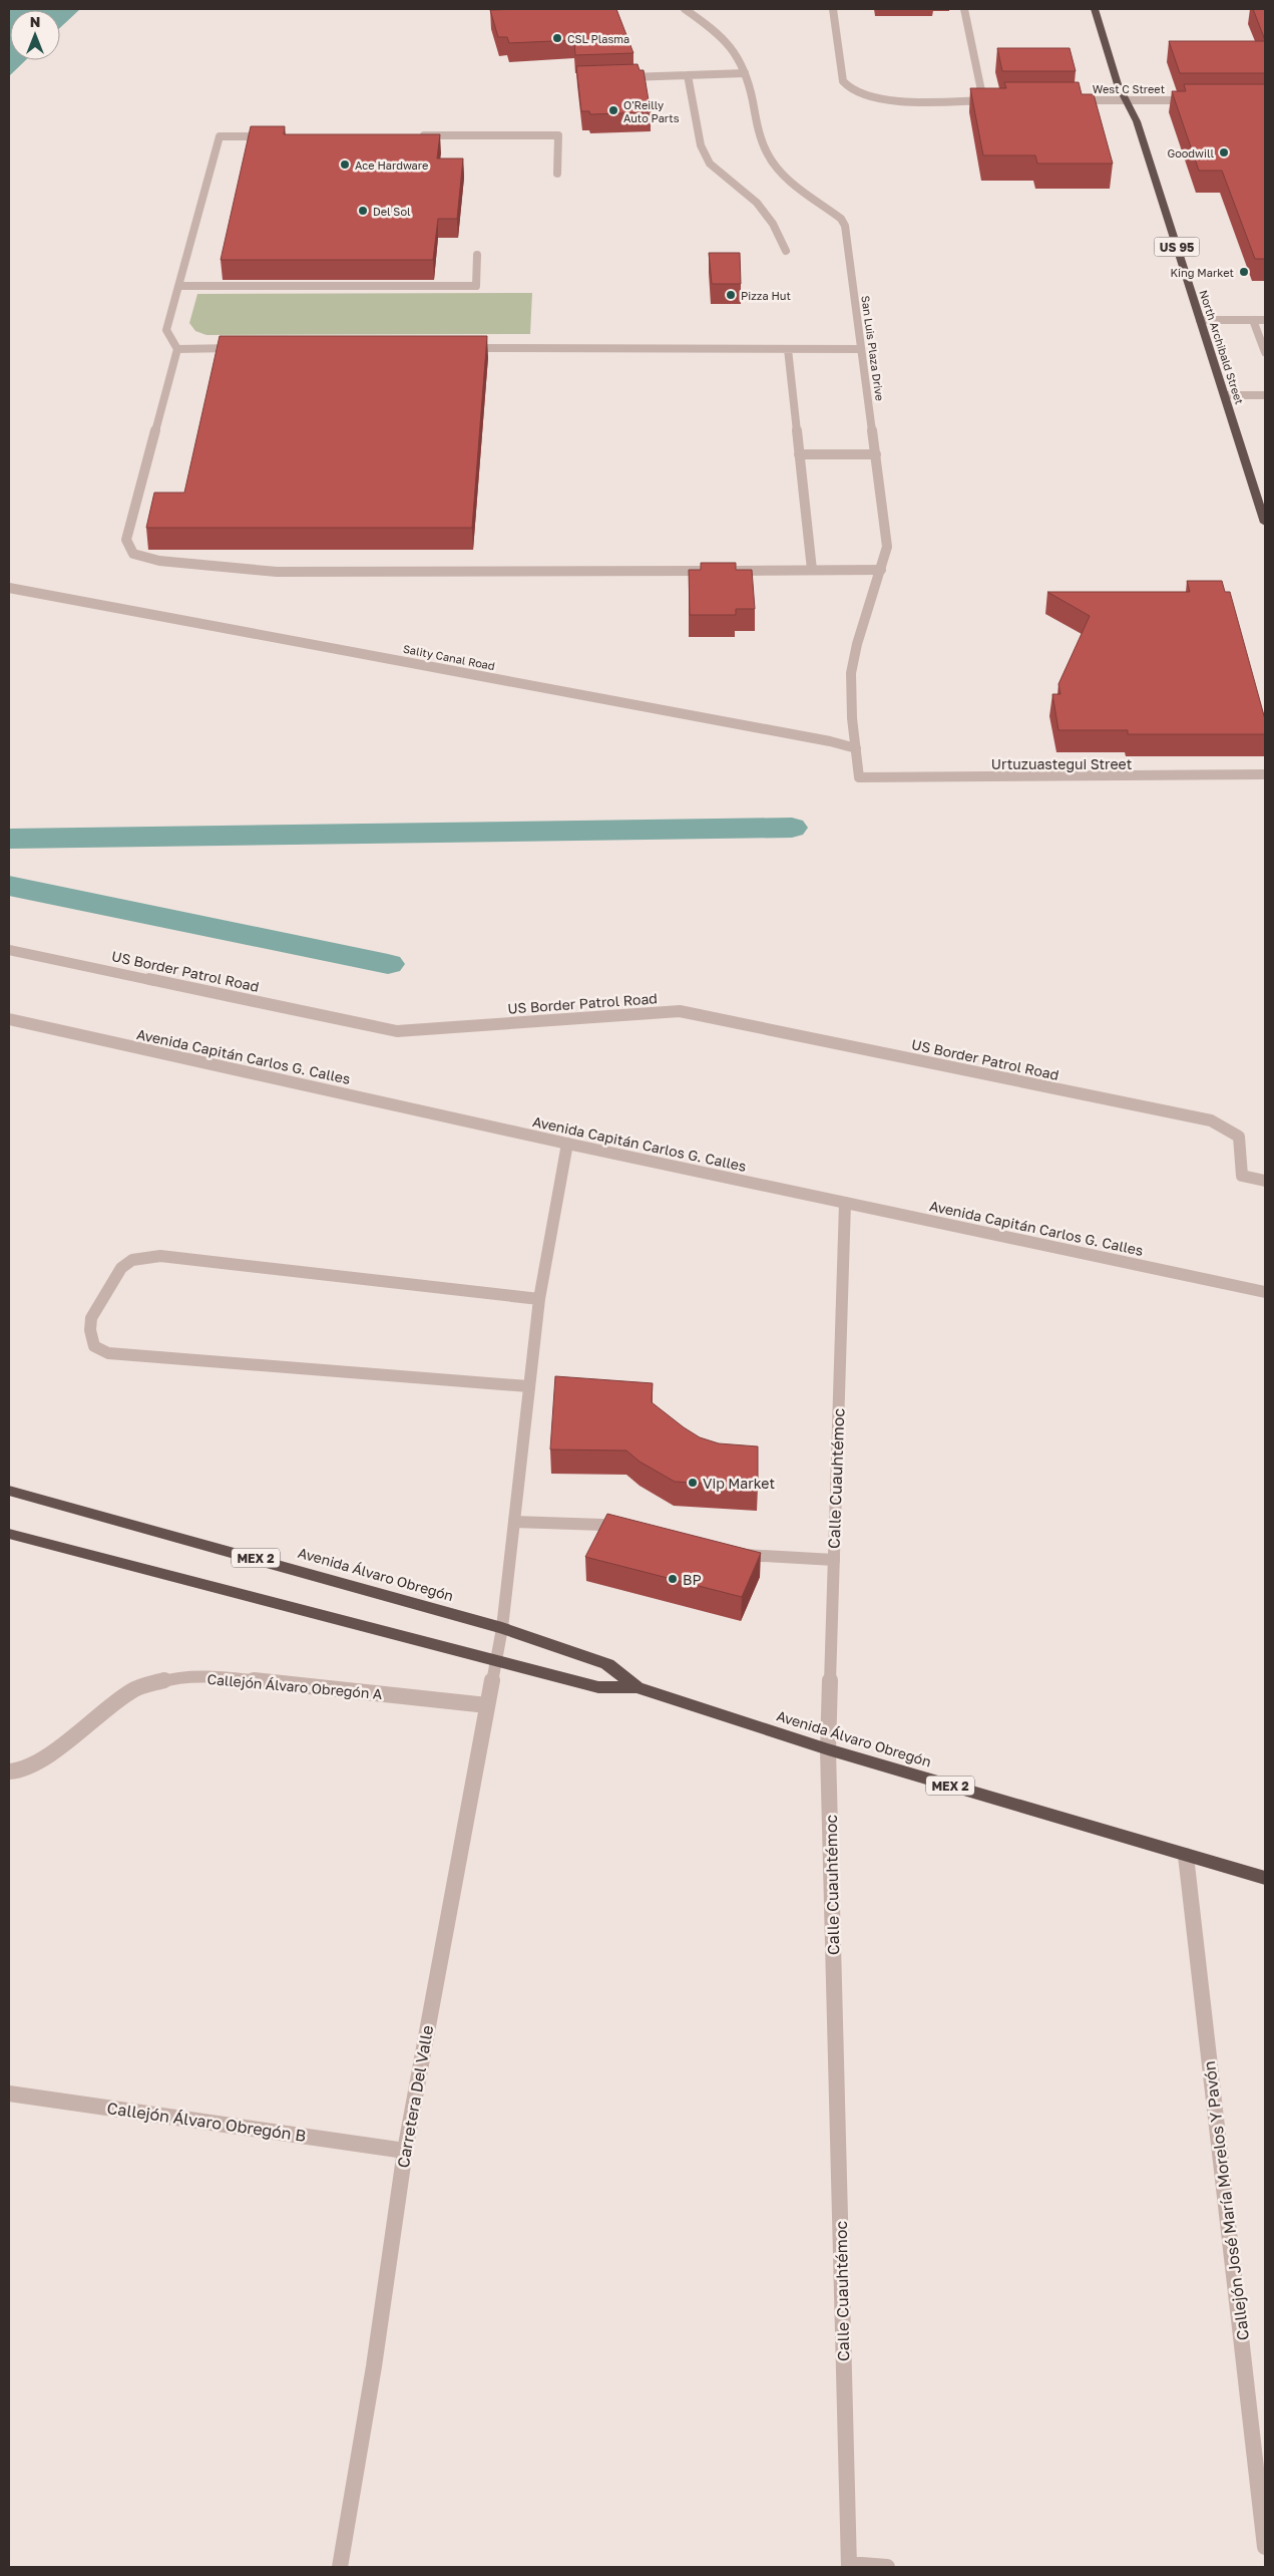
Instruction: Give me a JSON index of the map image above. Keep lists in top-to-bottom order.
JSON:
{
  "streets": {
    "highway": [
      "US 95",
      "North Archibald Street",
      "MEX 2",
      "Avenida Álvaro Obregón"
    ],
    "street": [
      "West C Street",
      "San Luis Plaza Drive",
      "Sality Canal Road",
      "Urtuzuastegui Street",
      "US Border Patrol Road",
      "Avenida Capitán Carlos G. Calles",
      "Calle Cuauhtémoc",
      "Callejón Álvaro Obregón A",
      "Carretera Del Valle",
      "Callejón Álvaro Obregón B",
      "Callejón José María Morelos Y Pavón"
    ]
  },
  "crossings": [
    ["West C Street", "North Archibald Street"],
    ["San Luis Plaza Drive", "Sality Canal Road"],
    ["San Luis Plaza Drive", "Urtuzuastegui Street"],
    ["Sality Canal Road", "Urtuzuastegui Street"],
    ["Avenida Capitán Carlos G. Calles", "Calle Cuauhtémoc"],
    ["Avenida Capitán Carlos G. Calles", "Carretera Del Valle"],
    ["Calle Cuauhtémoc", "Avenida Álvaro Obregón"],
    ["Avenida Álvaro Obregón", "Carretera Del Valle"],
    ["Avenida Álvaro Obregón", "Callejón José María Morelos Y Pavón"],
    ["Callejón Álvaro Obregón A", "Carretera Del Valle"],
    ["Carretera Del Valle", "Callejón Álvaro Obregón B"]
  ],
  "places": [
    "CSL Plasma",
    "O'Reilly Auto Parts",
    "Goodwill",
    "Ace Hardware",
    "Del Sol",
    "King Market",
    "Pizza Hut",
    "Vip Market",
    "BP"
  ],
  "north": "top"
}
